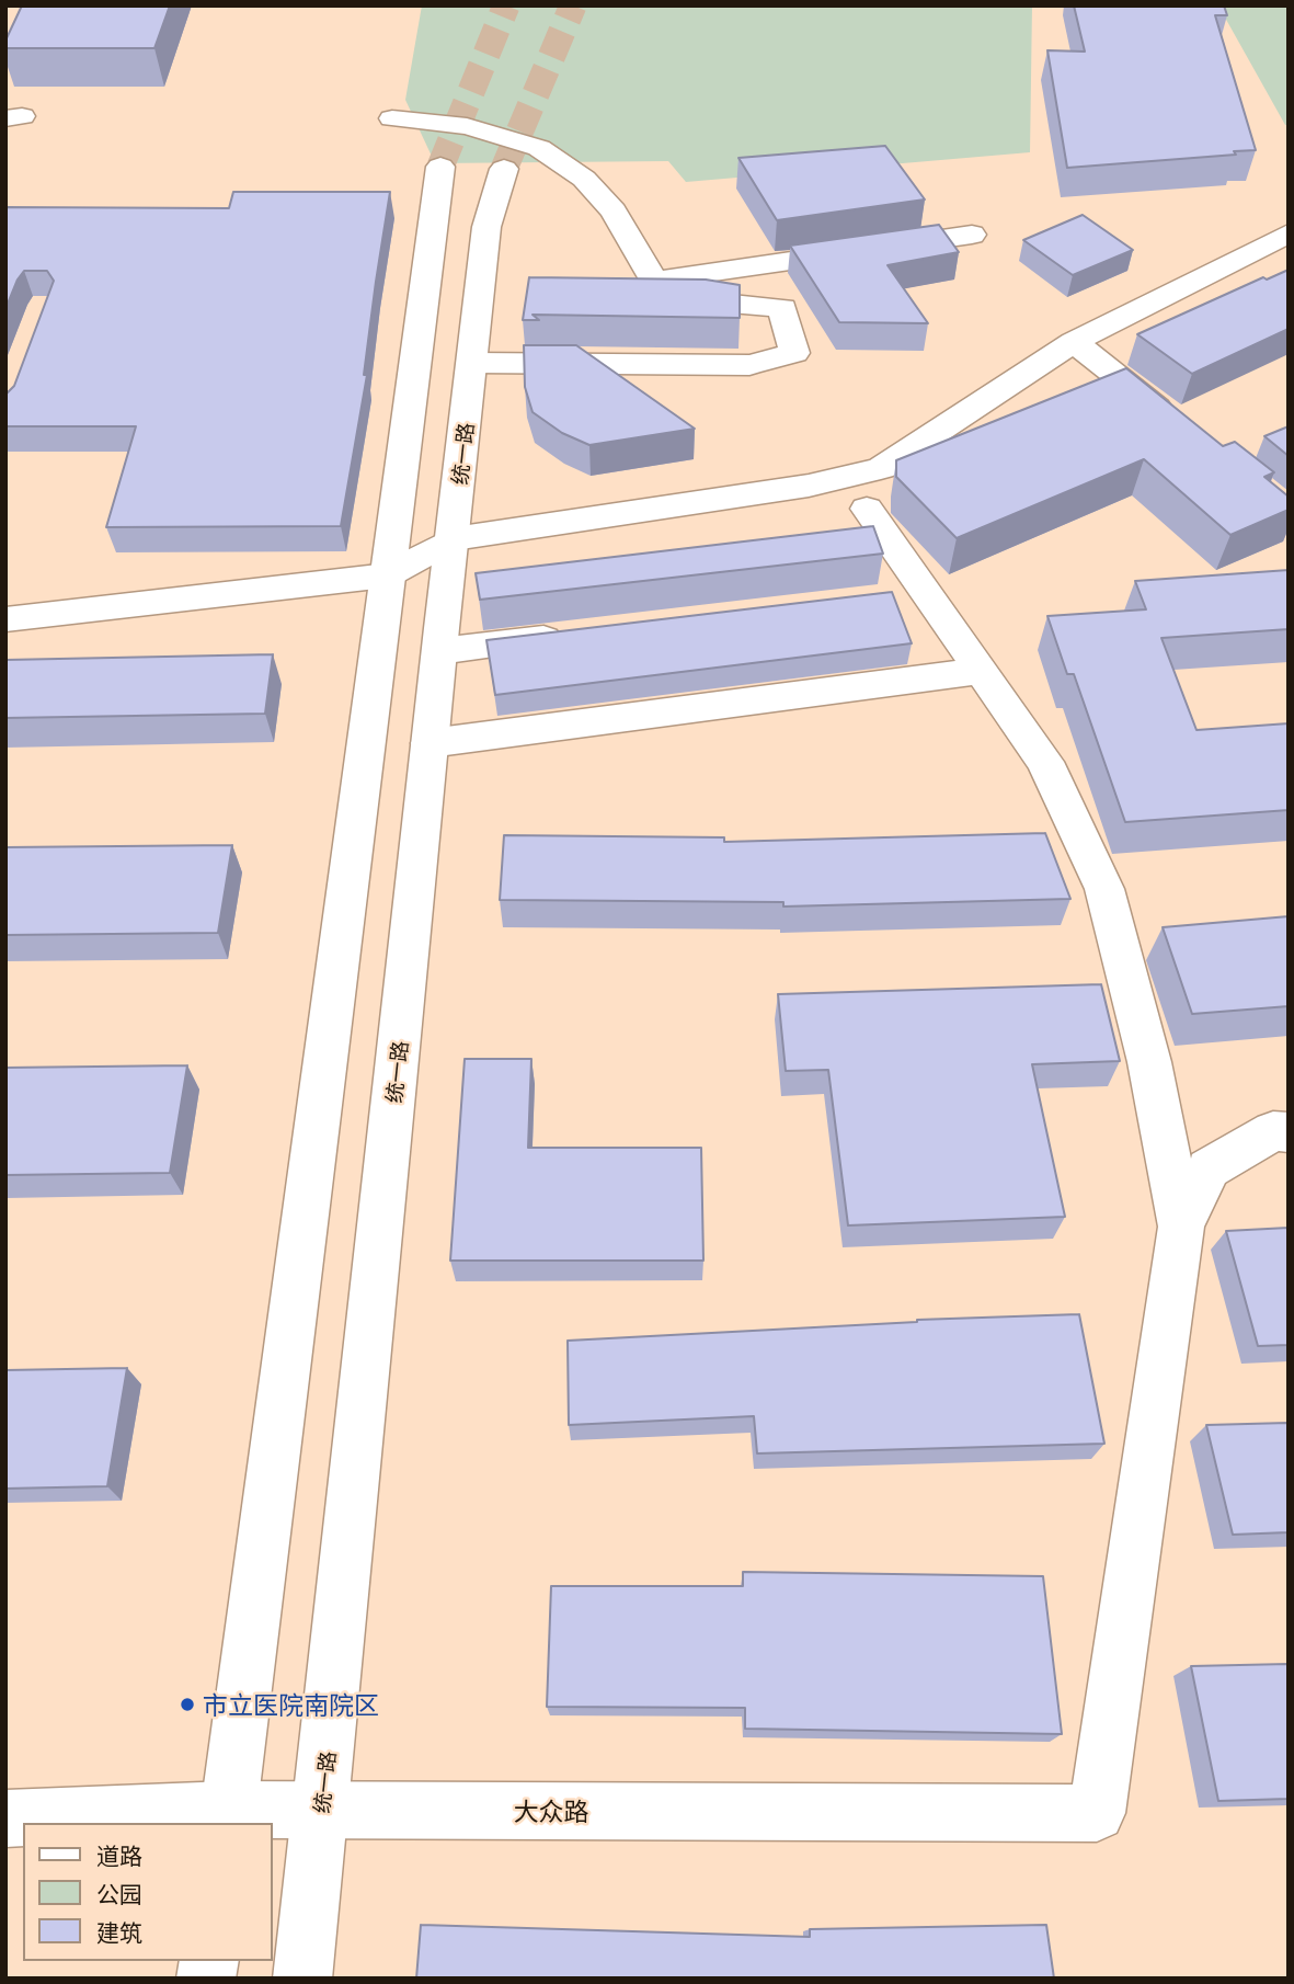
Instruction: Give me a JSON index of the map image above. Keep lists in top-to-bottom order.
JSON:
{
  "streets": {
    "street": ["统一路", "大众路"]
  },
  "crossings": [
    ["统一路", "大众路"]
  ],
  "places": ["市立医院南院区"],
  "legend": ["道路", "公园", "建筑"]
}
